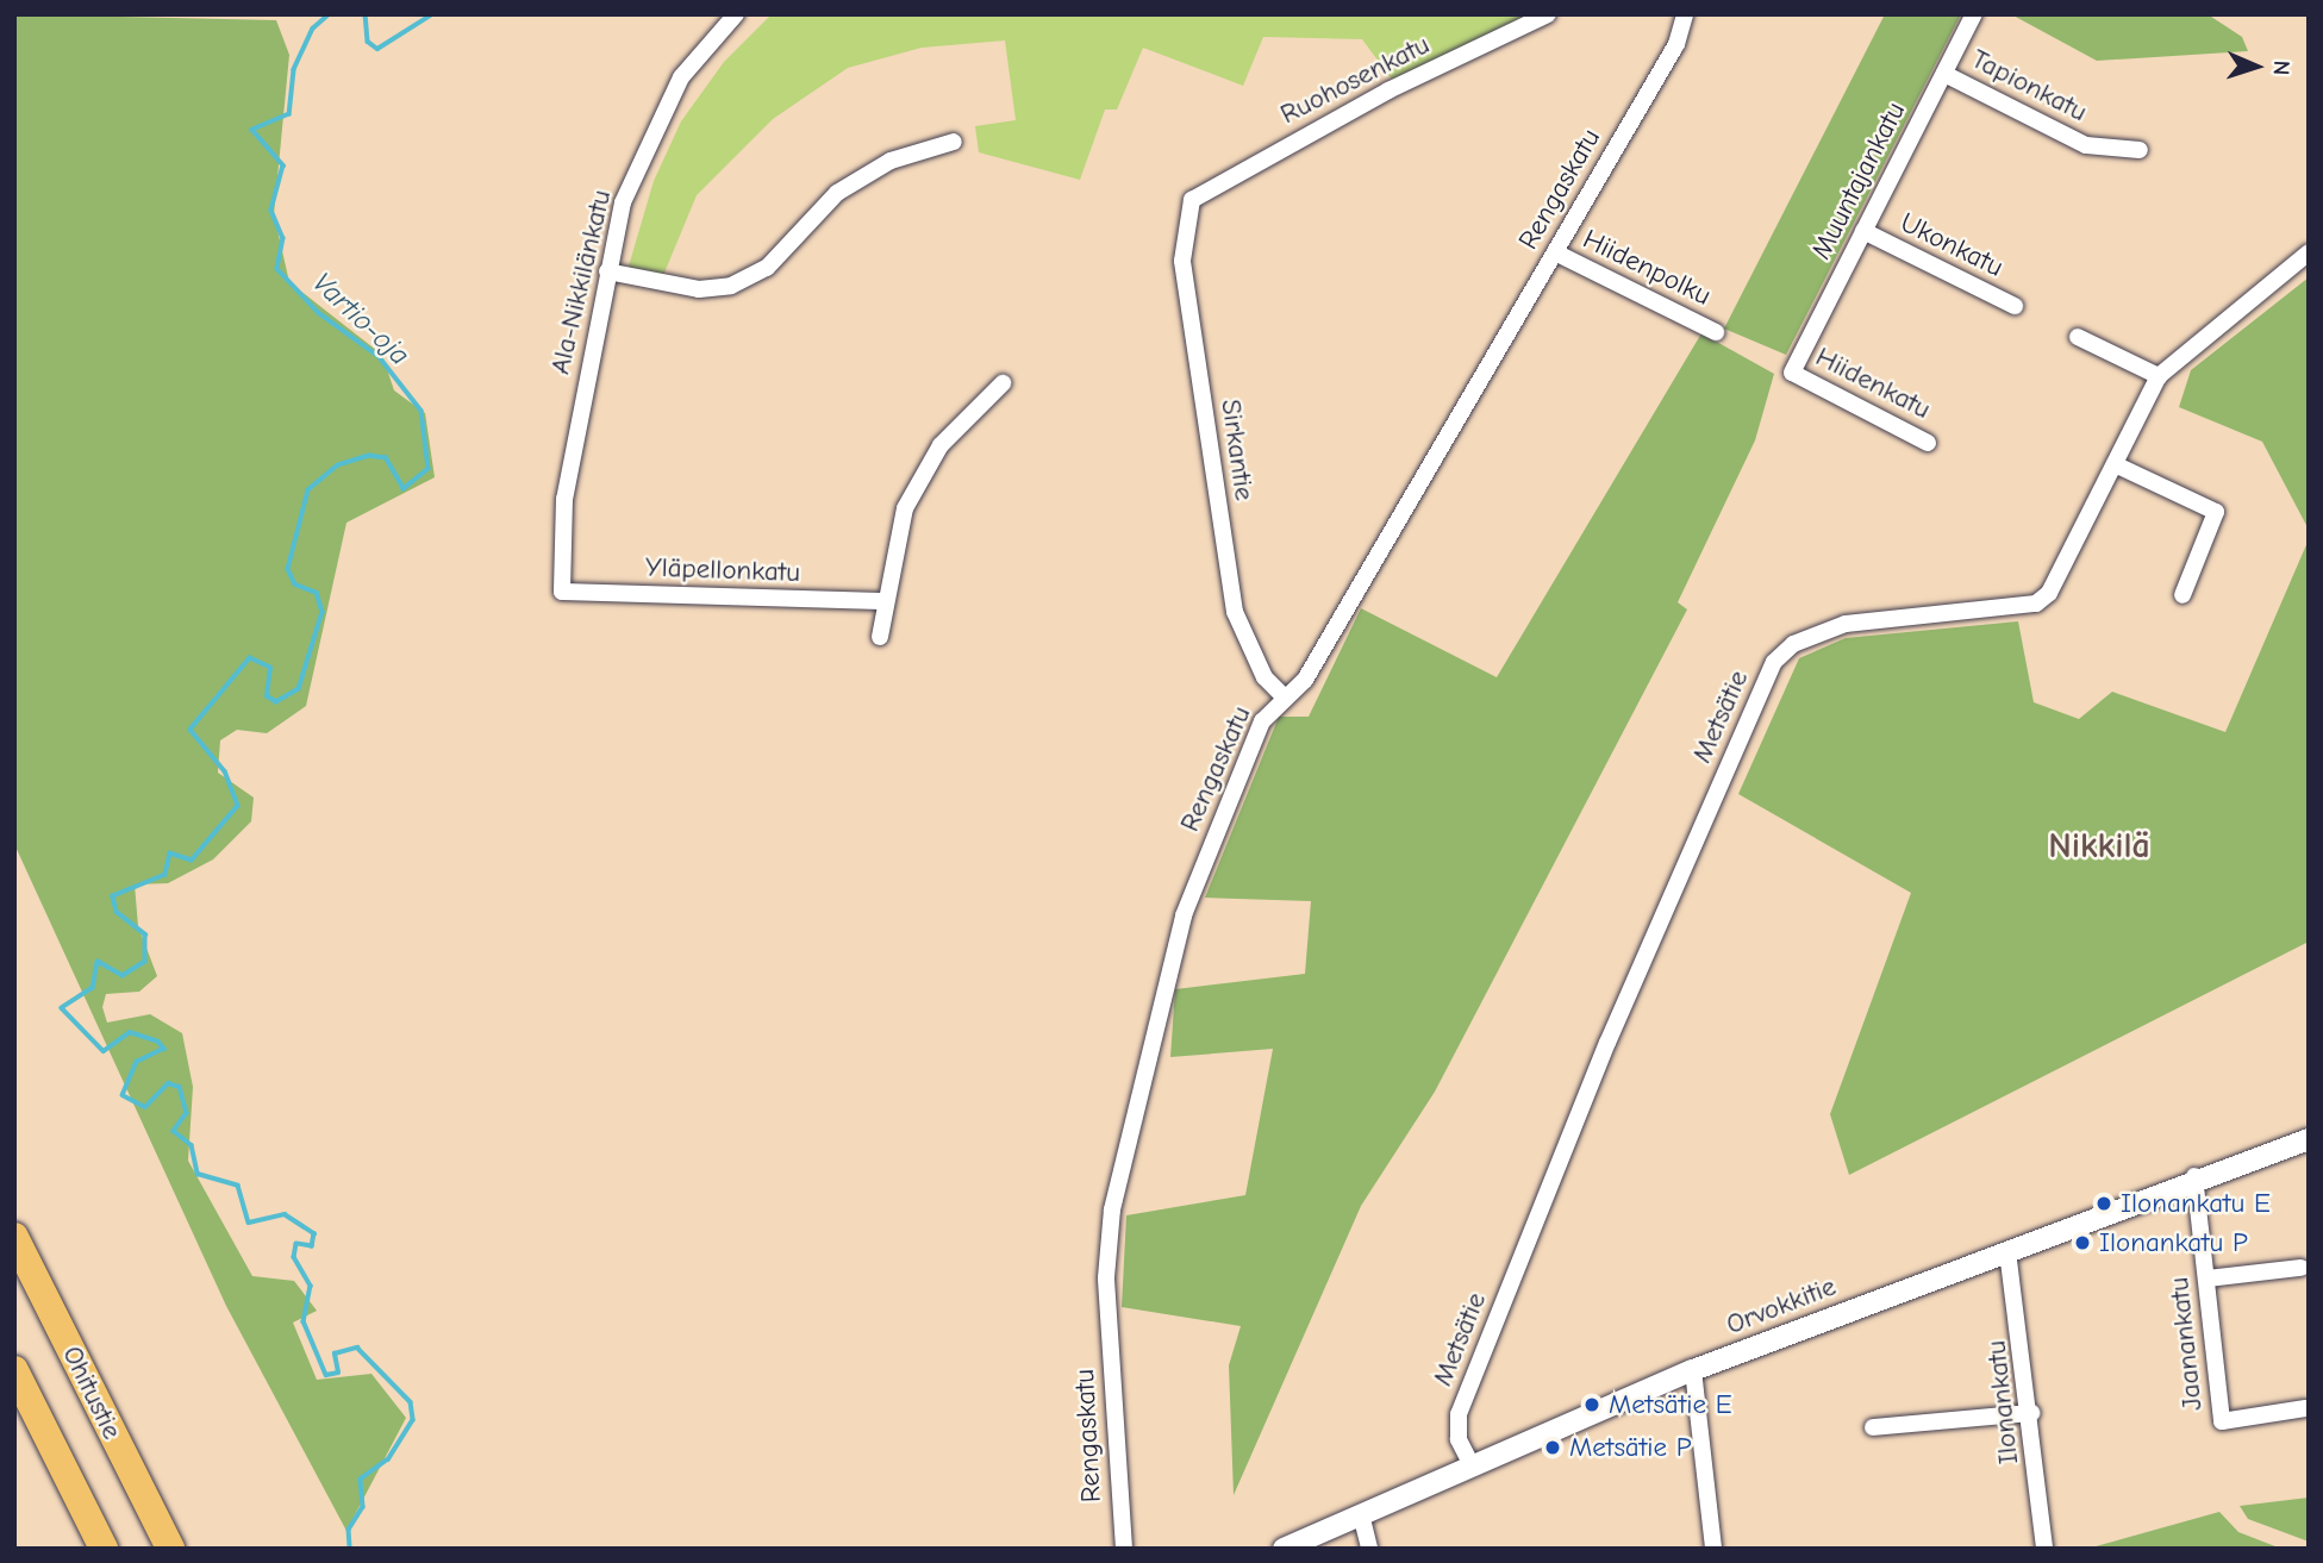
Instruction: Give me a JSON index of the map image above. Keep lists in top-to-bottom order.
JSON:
{
  "streets": {
    "highway": ["Ohitustie"],
    "street": [
      "Ruohosenkatu",
      "Tapionkatu",
      "Muuntajankatu",
      "Rengaskatu",
      "Ukonkatu",
      "Hiidenpolku",
      "Ala-Nikkilänkatu",
      "Hiidenkatu",
      "Sirkantie",
      "Yläpellonkatu",
      "Metsätie",
      "Orvokkitie",
      "Jaanankatu",
      "Ilonankatu"
    ]
  },
  "crossings": [
    ["Ruohosenkatu", "Sirkantie"],
    ["Tapionkatu", "Muuntajankatu"],
    ["Muuntajankatu", "Ukonkatu"],
    ["Muuntajankatu", "Hiidenkatu"],
    ["Rengaskatu", "Hiidenpolku"],
    ["Rengaskatu", "Sirkantie"],
    ["Ala-Nikkilänkatu", "Yläpellonkatu"],
    ["Metsätie", "Orvokkitie"],
    ["Orvokkitie", "Jaanankatu"],
    ["Orvokkitie", "Ilonankatu"]
  ],
  "districts": ["Nikkilä"],
  "water": ["Vartio-oja"],
  "places": [
    "Ilonankatu E",
    "Ilonankatu P",
    "Metsätie E",
    "Metsätie P"
  ],
  "north": "right"
}
